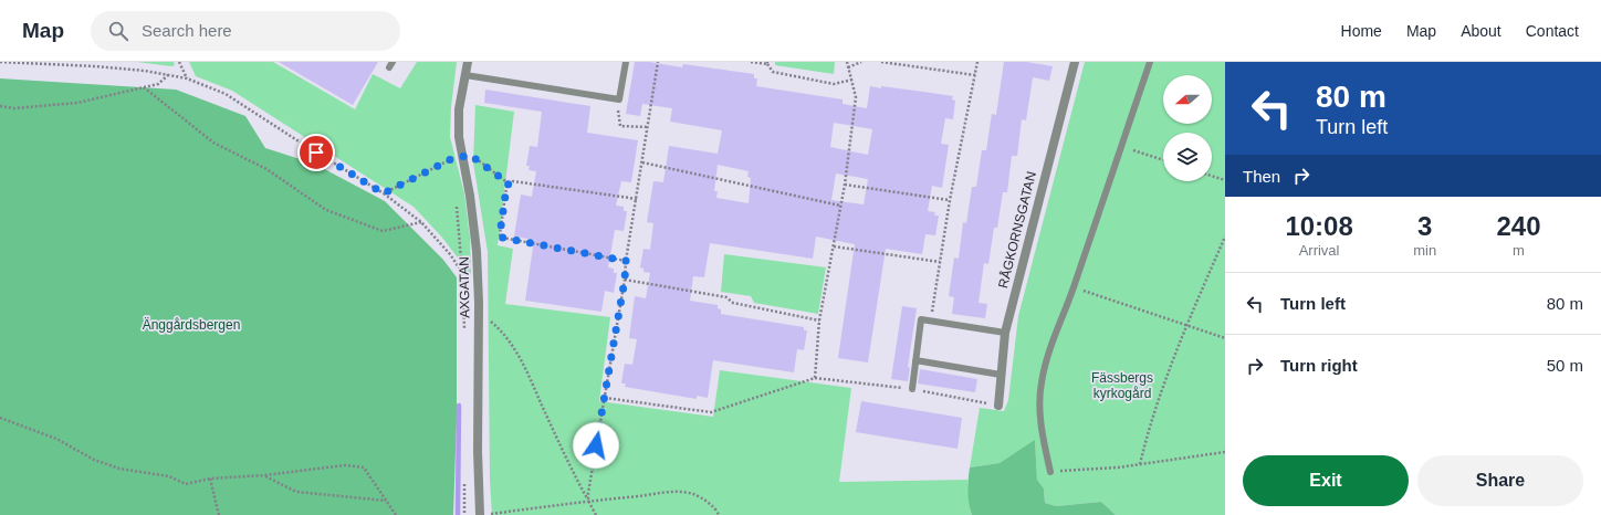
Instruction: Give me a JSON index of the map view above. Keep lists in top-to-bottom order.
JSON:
{
  "streets": {
    "street": ["RÅGKORNSGATAN", "AXGATAN"]
  },
  "parks": ["Änggårdsbergen", "Fässbergs kyrkogård"],
  "north": "left",
  "page": {
    "header": "Map",
    "search": "Search here",
    "nav": [
      "Home",
      "Map",
      "About",
      "Contact"
    ],
    "turn": ["80 m", "Turn left"],
    "then": "Then",
    "eta": [
      "10:08",
      "Arrival",
      "3",
      "min",
      "240",
      "m"
    ],
    "list": [
      {
        "name": "Turn left",
        "value": "80 m"
      },
      {
        "name": "Turn right",
        "value": "50 m"
      }
    ],
    "buttons": ["Exit", "Share"]
  }
}
